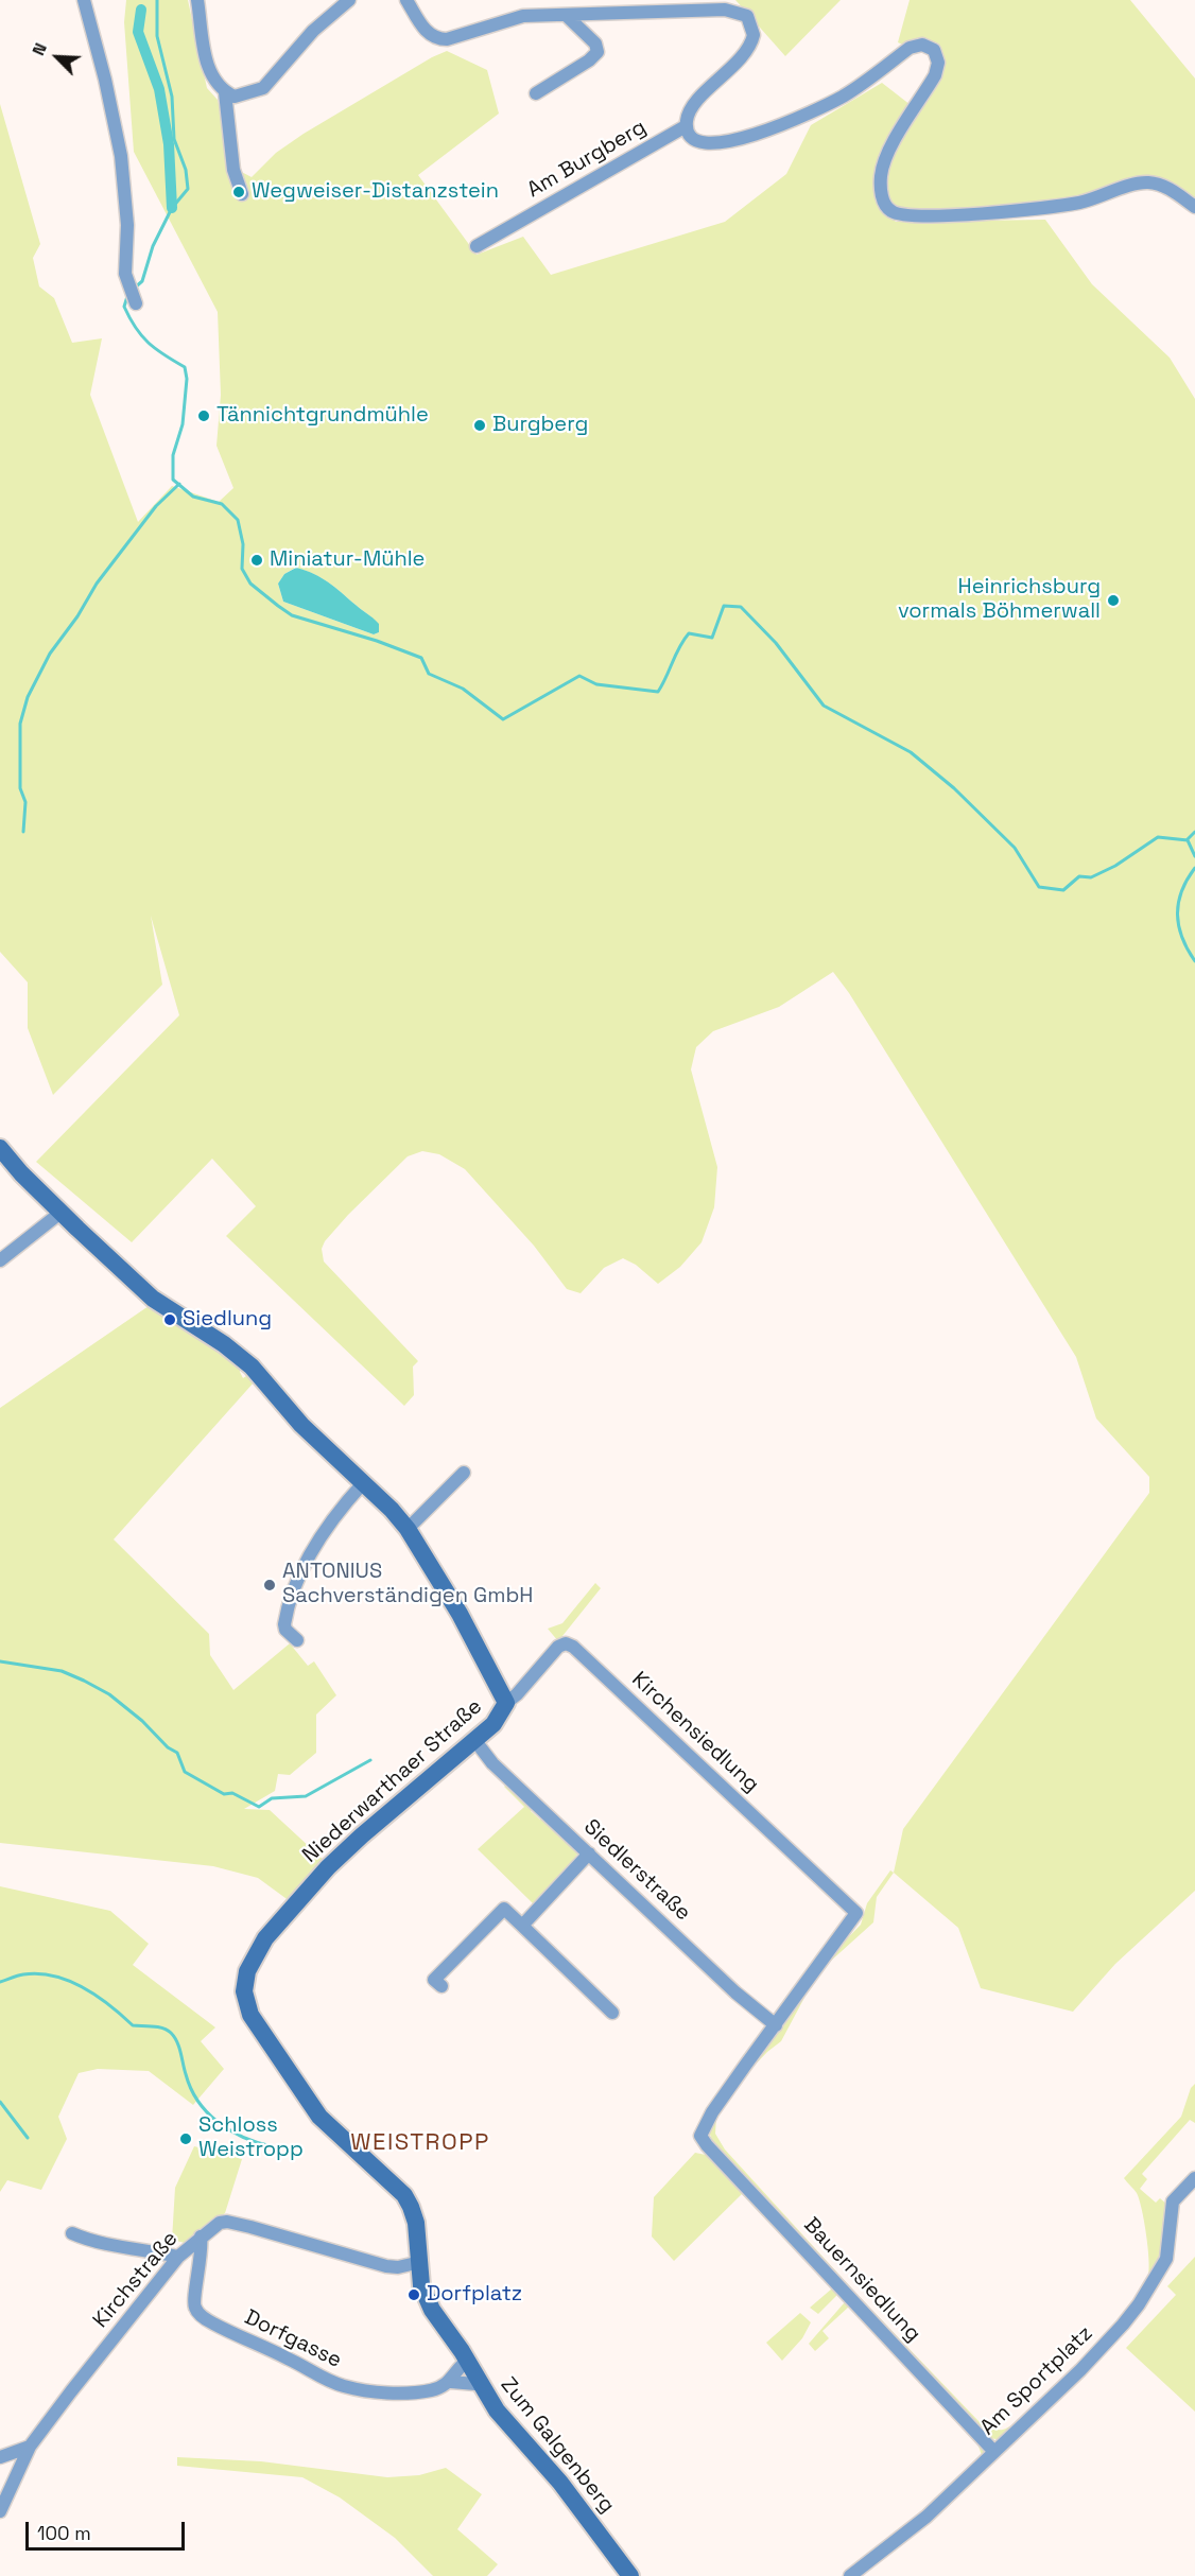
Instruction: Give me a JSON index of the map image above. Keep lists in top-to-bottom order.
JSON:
{
  "streets": {
    "street": [
      "Am Burgberg",
      "Kirchensiedlung",
      "Niederwarthaer Straße",
      "Siedlerstraße",
      "Kirchstraße",
      "Bauernsiedlung",
      "Dorfgasse",
      "Am Sportplatz",
      "Zum Galgenberg"
    ]
  },
  "crossings": [
    ["Kirchensiedlung", "Niederwarthaer Straße"],
    ["Kirchensiedlung", "Siedlerstraße"],
    ["Kirchensiedlung", "Bauernsiedlung"],
    ["Niederwarthaer Straße", "Siedlerstraße"],
    ["Niederwarthaer Straße", "Kirchstraße"],
    ["Niederwarthaer Straße", "Zum Galgenberg"],
    ["Siedlerstraße", "Bauernsiedlung"],
    ["Kirchstraße", "Dorfgasse"],
    ["Kirchstraße", "Zum Galgenberg"],
    ["Bauernsiedlung", "Am Sportplatz"],
    ["Dorfgasse", "Zum Galgenberg"]
  ],
  "districts": ["WEISTROPP"],
  "places": [
    "Wegweiser-Distanzstein",
    "Tännichtgrundmühle",
    "Burgberg",
    "Miniatur-Mühle",
    "Heinrichsburg vormals Böhmerwall",
    "Siedlung",
    "ANTONIUS Sachverständigen GmbH",
    "Schloss Weistropp",
    "Dorfplatz"
  ],
  "scale_bar": "100 m",
  "north": "top left"
}
